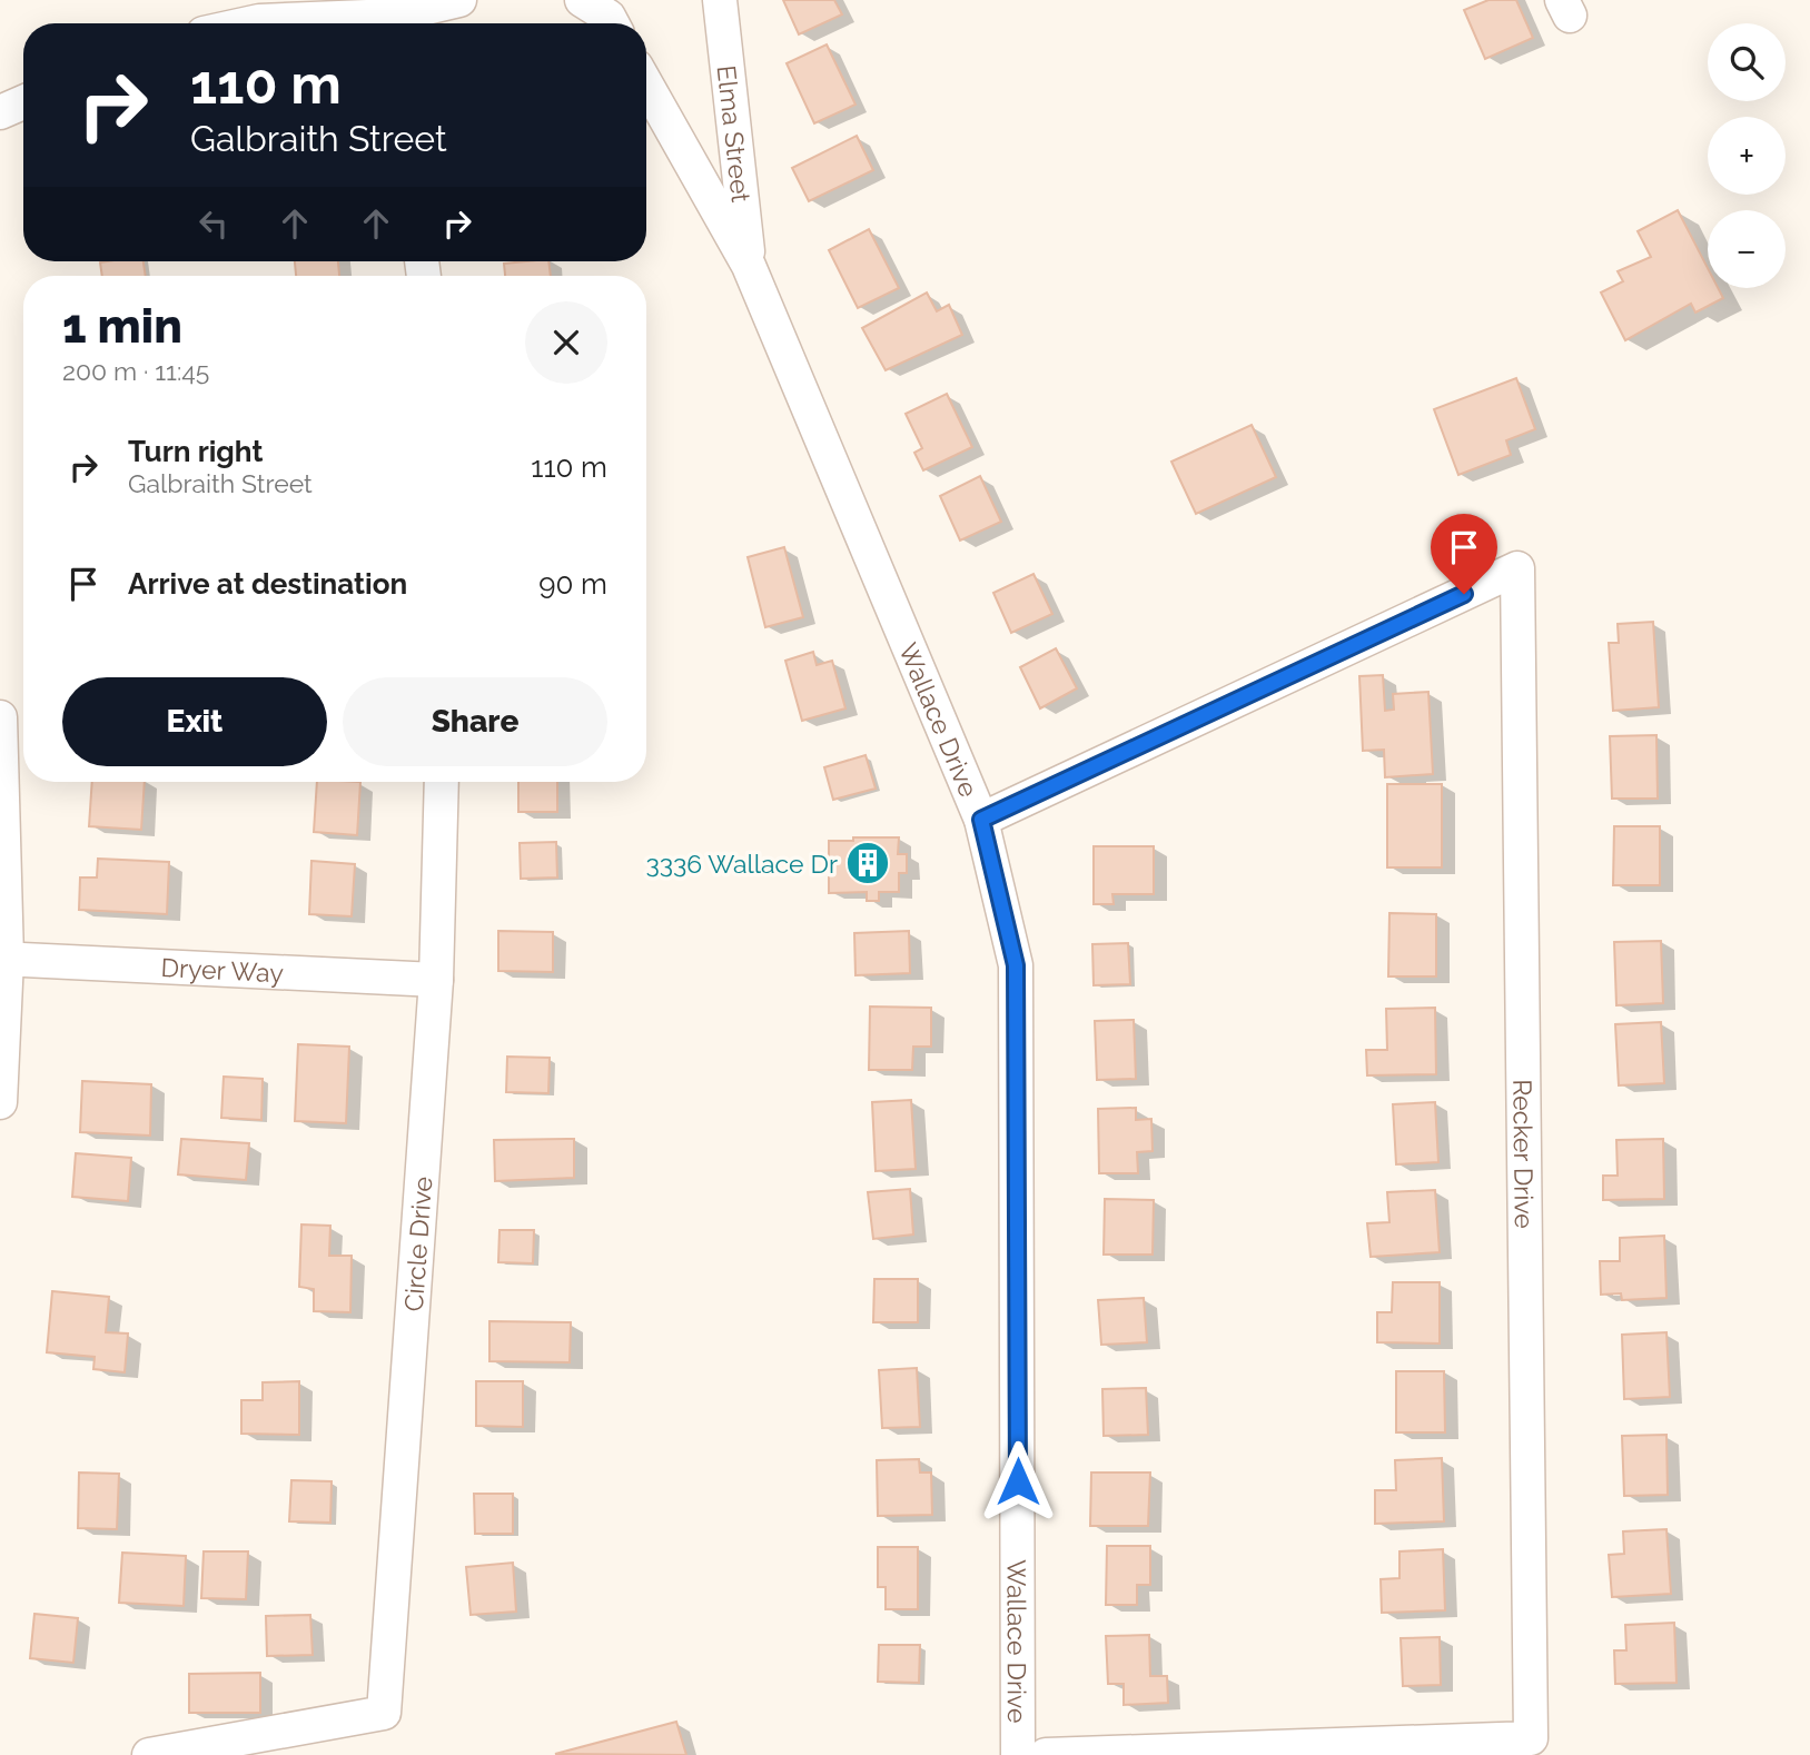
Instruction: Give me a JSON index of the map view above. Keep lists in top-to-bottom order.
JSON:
{
  "streets": {
    "street": [
      "Elma Street",
      "Wallace Drive",
      "Dryer Way",
      "Recker Drive",
      "Circle Drive"
    ]
  },
  "crossings": [
    ["Elma Street", "Wallace Drive"],
    ["Wallace Drive", "Recker Drive"],
    ["Dryer Way", "Circle Drive"]
  ],
  "places": {
    "building": ["3336 Wallace Dr"]
  },
  "page": {
    "map_buttons": ["+", "−"],
    "turn": ["110 m", "Galbraith Street"],
    "heading": ["1 min", "200 m · 11:45"],
    "list": [
      {
        "name": "Turn right",
        "note": "Galbraith Street",
        "value": "110 m"
      },
      {
        "name": "Arrive at destination",
        "value": "90 m"
      }
    ],
    "buttons": ["Exit", "Share"]
  }
}
